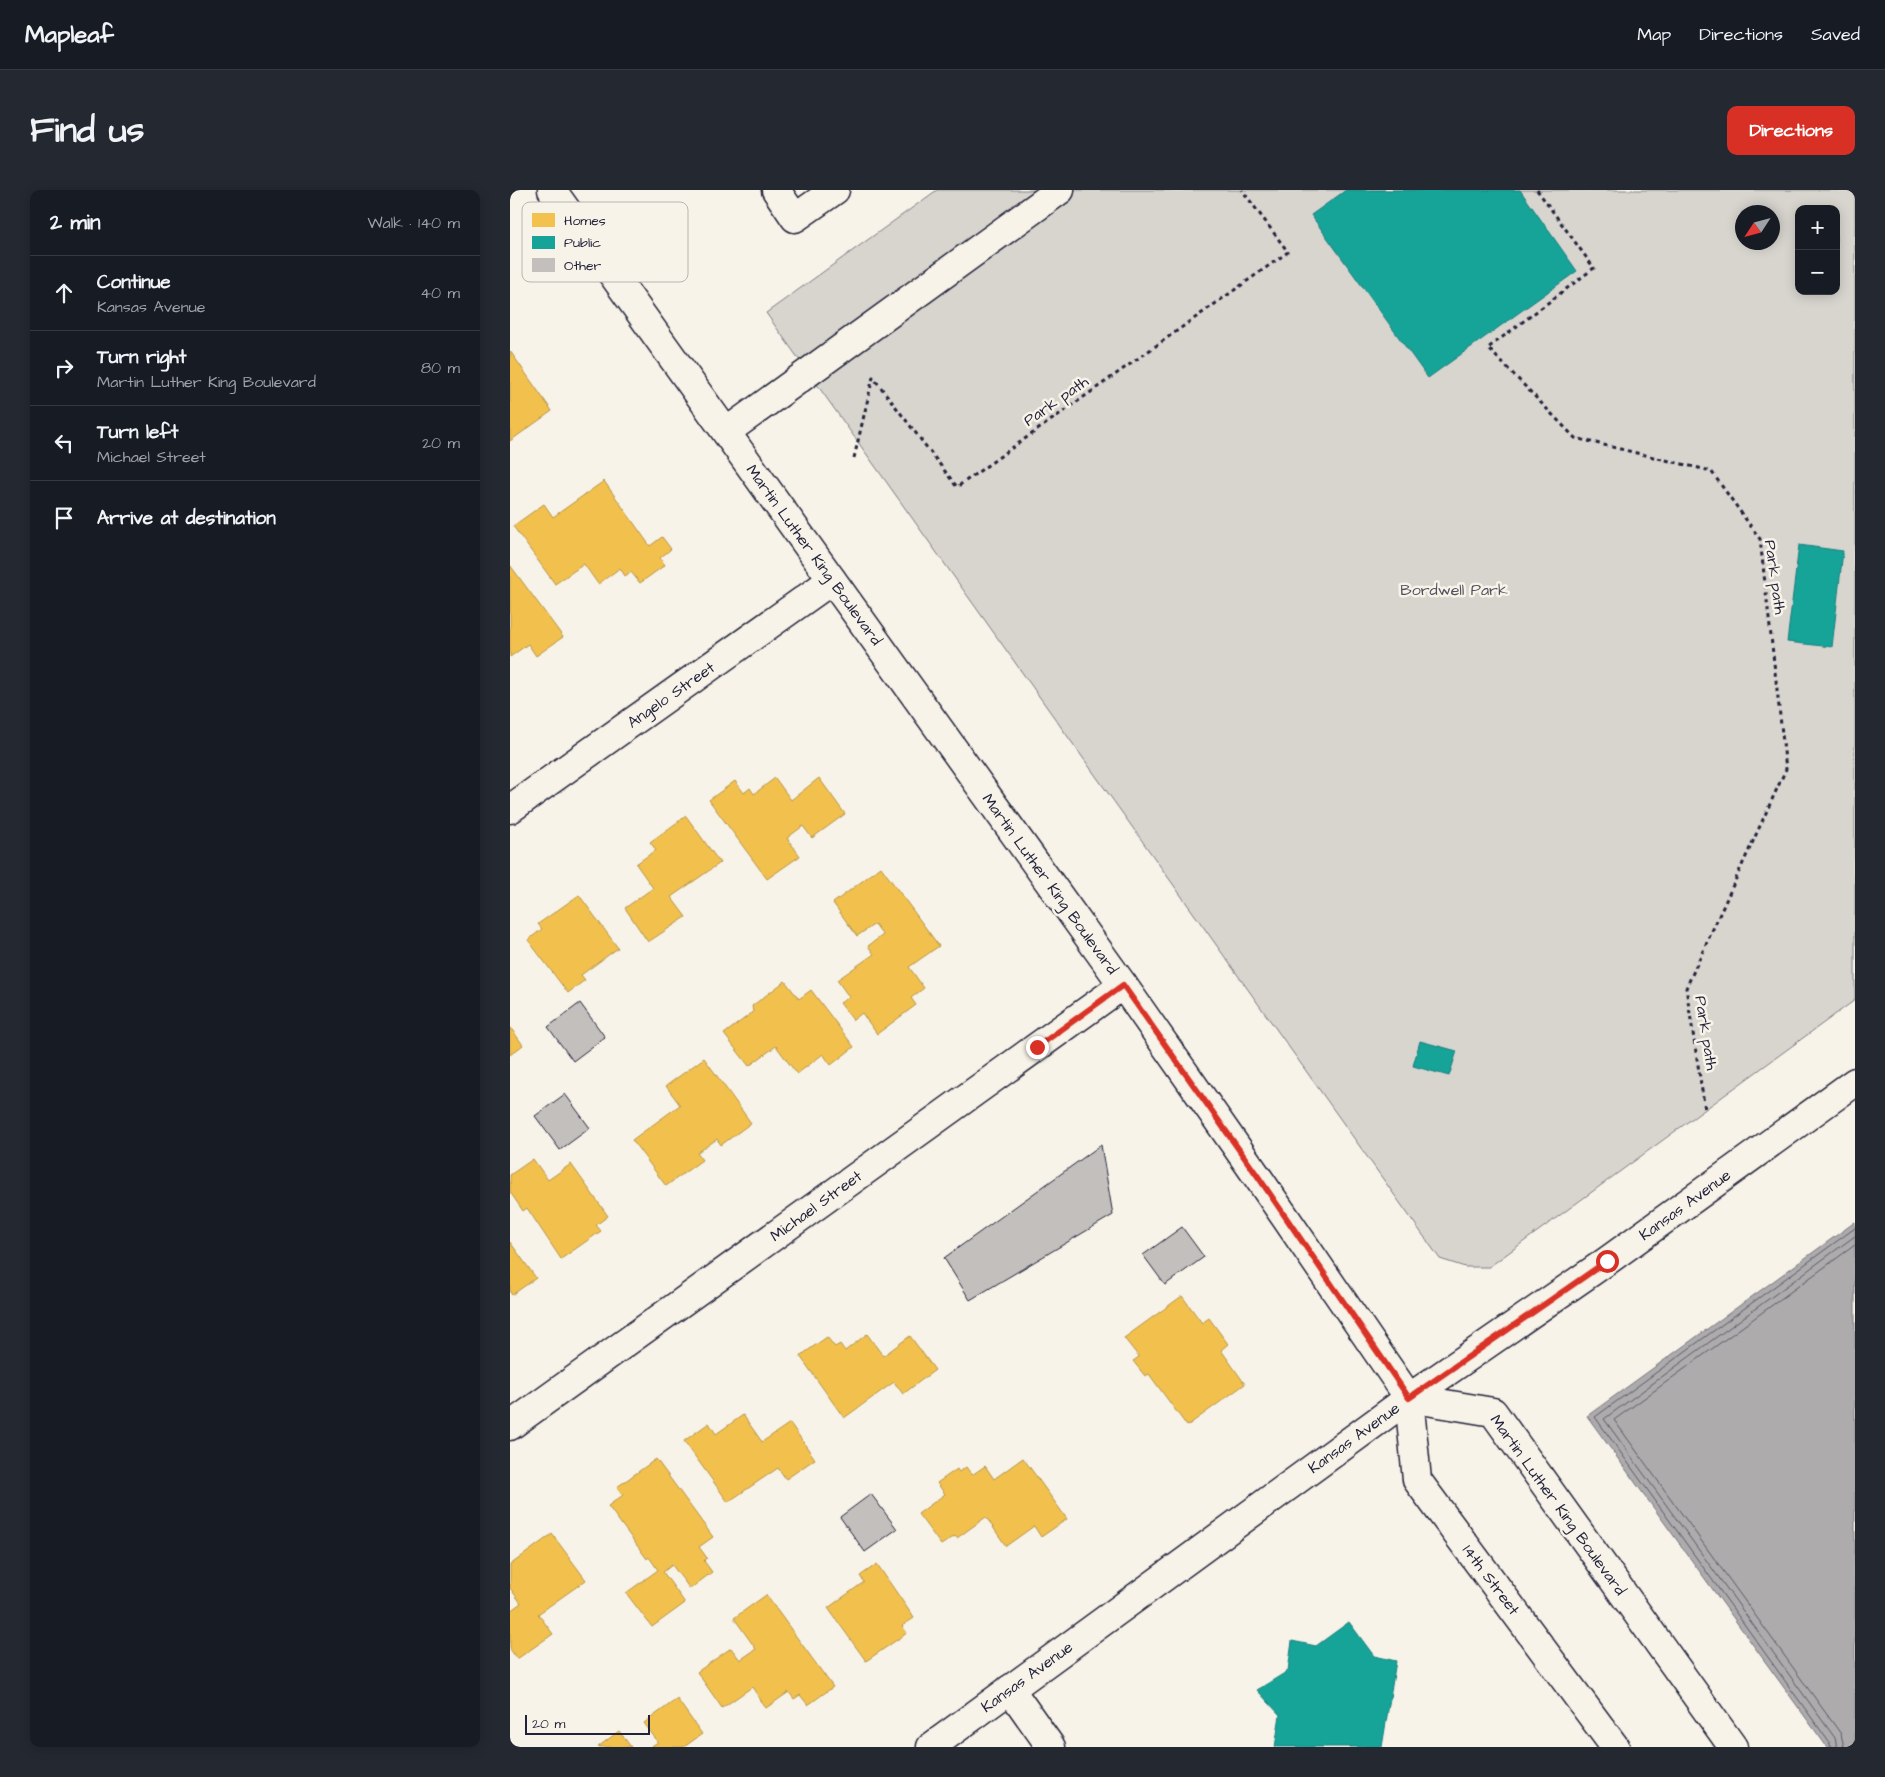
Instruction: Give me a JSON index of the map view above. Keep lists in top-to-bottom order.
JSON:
{
  "streets": {
    "main road": [
      "Martin Luther King Boulevard",
      "Angelo Street",
      "Kansas Avenue",
      "Michael Street",
      "14th Street"
    ],
    "path": ["Park path"]
  },
  "crossings": [
    ["Martin Luther King Boulevard", "Angelo Street"],
    ["Martin Luther King Boulevard", "Kansas Avenue"],
    ["Martin Luther King Boulevard", "Michael Street"],
    ["Martin Luther King Boulevard", "14th Street"],
    ["Kansas Avenue", "14th Street"]
  ],
  "parks": ["Bordwell Park"],
  "legend": ["Homes", "Public", "Other"],
  "scale_bar": "20 m",
  "north": "bottom left",
  "page": {
    "header": "Mapleaf",
    "nav": ["Map", "Directions", "Saved"],
    "title": "Find us",
    "buttons": "Directions",
    "heading": ["2 min", "Walk · 140 m"],
    "map_buttons": ["+", "−"],
    "list": [
      ["Continue", "Kansas Avenue", "40 m"],
      ["Turn right", "Martin Luther King Boulevard", "80 m"],
      ["Turn left", "Michael Street", "20 m"],
      "Arrive at destination"
    ],
    "scale": "20 m"
  }
}
